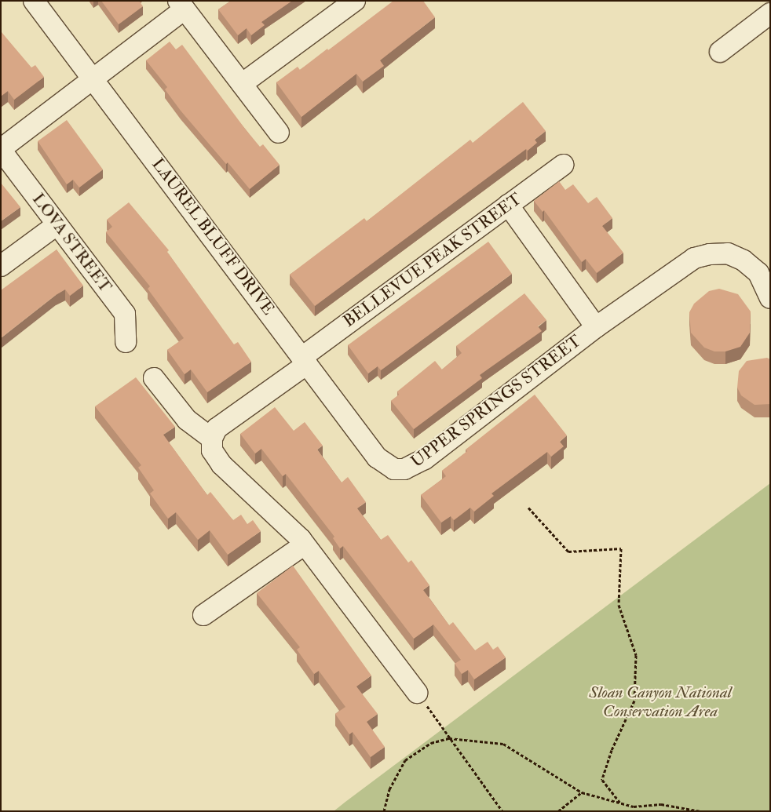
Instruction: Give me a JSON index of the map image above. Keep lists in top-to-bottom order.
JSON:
{
  "streets": {
    "street": [
      "LAUREL BLUFF DRIVE",
      "LOVA STREET",
      "BELLEVUE PEAK STREET",
      "UPPER SPRINGS STREET"
    ]
  },
  "crossings": [
    ["LAUREL BLUFF DRIVE", "BELLEVUE PEAK STREET"],
    ["LAUREL BLUFF DRIVE", "UPPER SPRINGS STREET"]
  ],
  "parks": ["Sloan Canyon National Conservation Area"]
}
